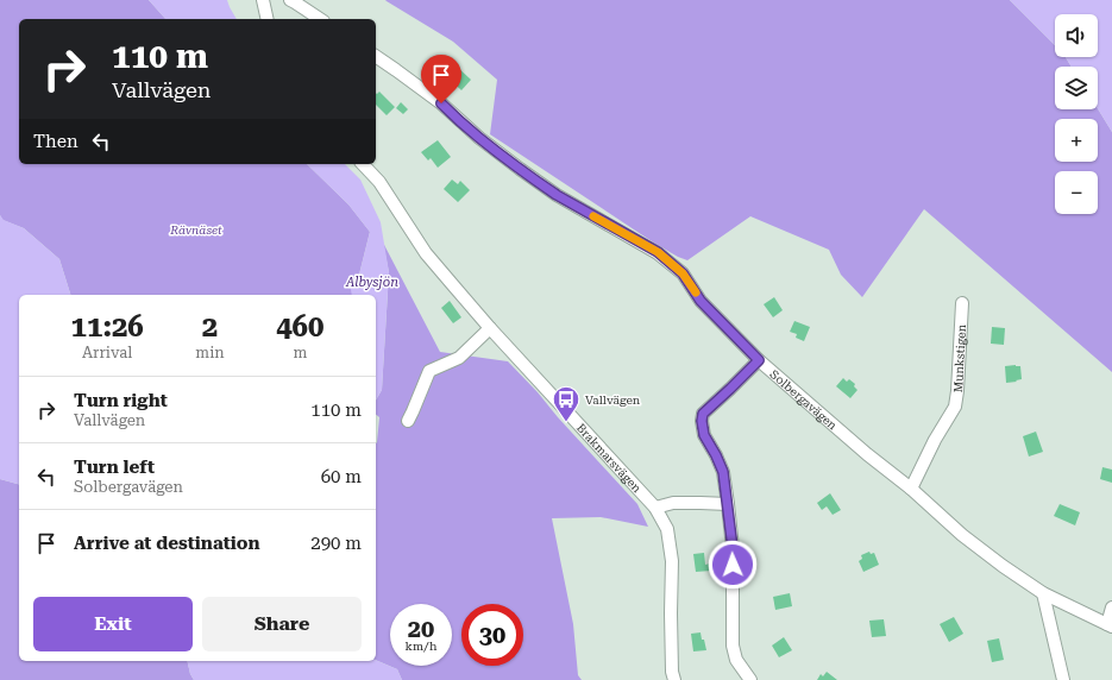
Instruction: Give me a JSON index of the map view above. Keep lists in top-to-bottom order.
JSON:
{
  "streets": {
    "street": ["Munkstigen", "Solbergavägen", "Brakmarsvägen"]
  },
  "crossings": [
    ["Munkstigen", "Solbergavägen"]
  ],
  "water": ["Albysjön"],
  "parks": ["Rävnäset"],
  "places": {
    "bus stop": ["Vallvägen"]
  },
  "page": {
    "map_buttons": ["+", "−"],
    "turn": ["110 m", "Vallvägen"],
    "then": "Then",
    "eta": [
      "11:26",
      "Arrival",
      "2",
      "min",
      "460",
      "m"
    ],
    "list": [
      {
        "name": "Turn right",
        "note": "Vallvägen",
        "value": "110 m"
      },
      {
        "name": "Turn left",
        "note": "Solbergavägen",
        "value": "60 m"
      },
      {
        "name": "Arrive at destination",
        "value": "290 m"
      }
    ],
    "buttons": ["Exit", "Share"],
    "speed": "20 km/h",
    "limit": "30"
  }
}
